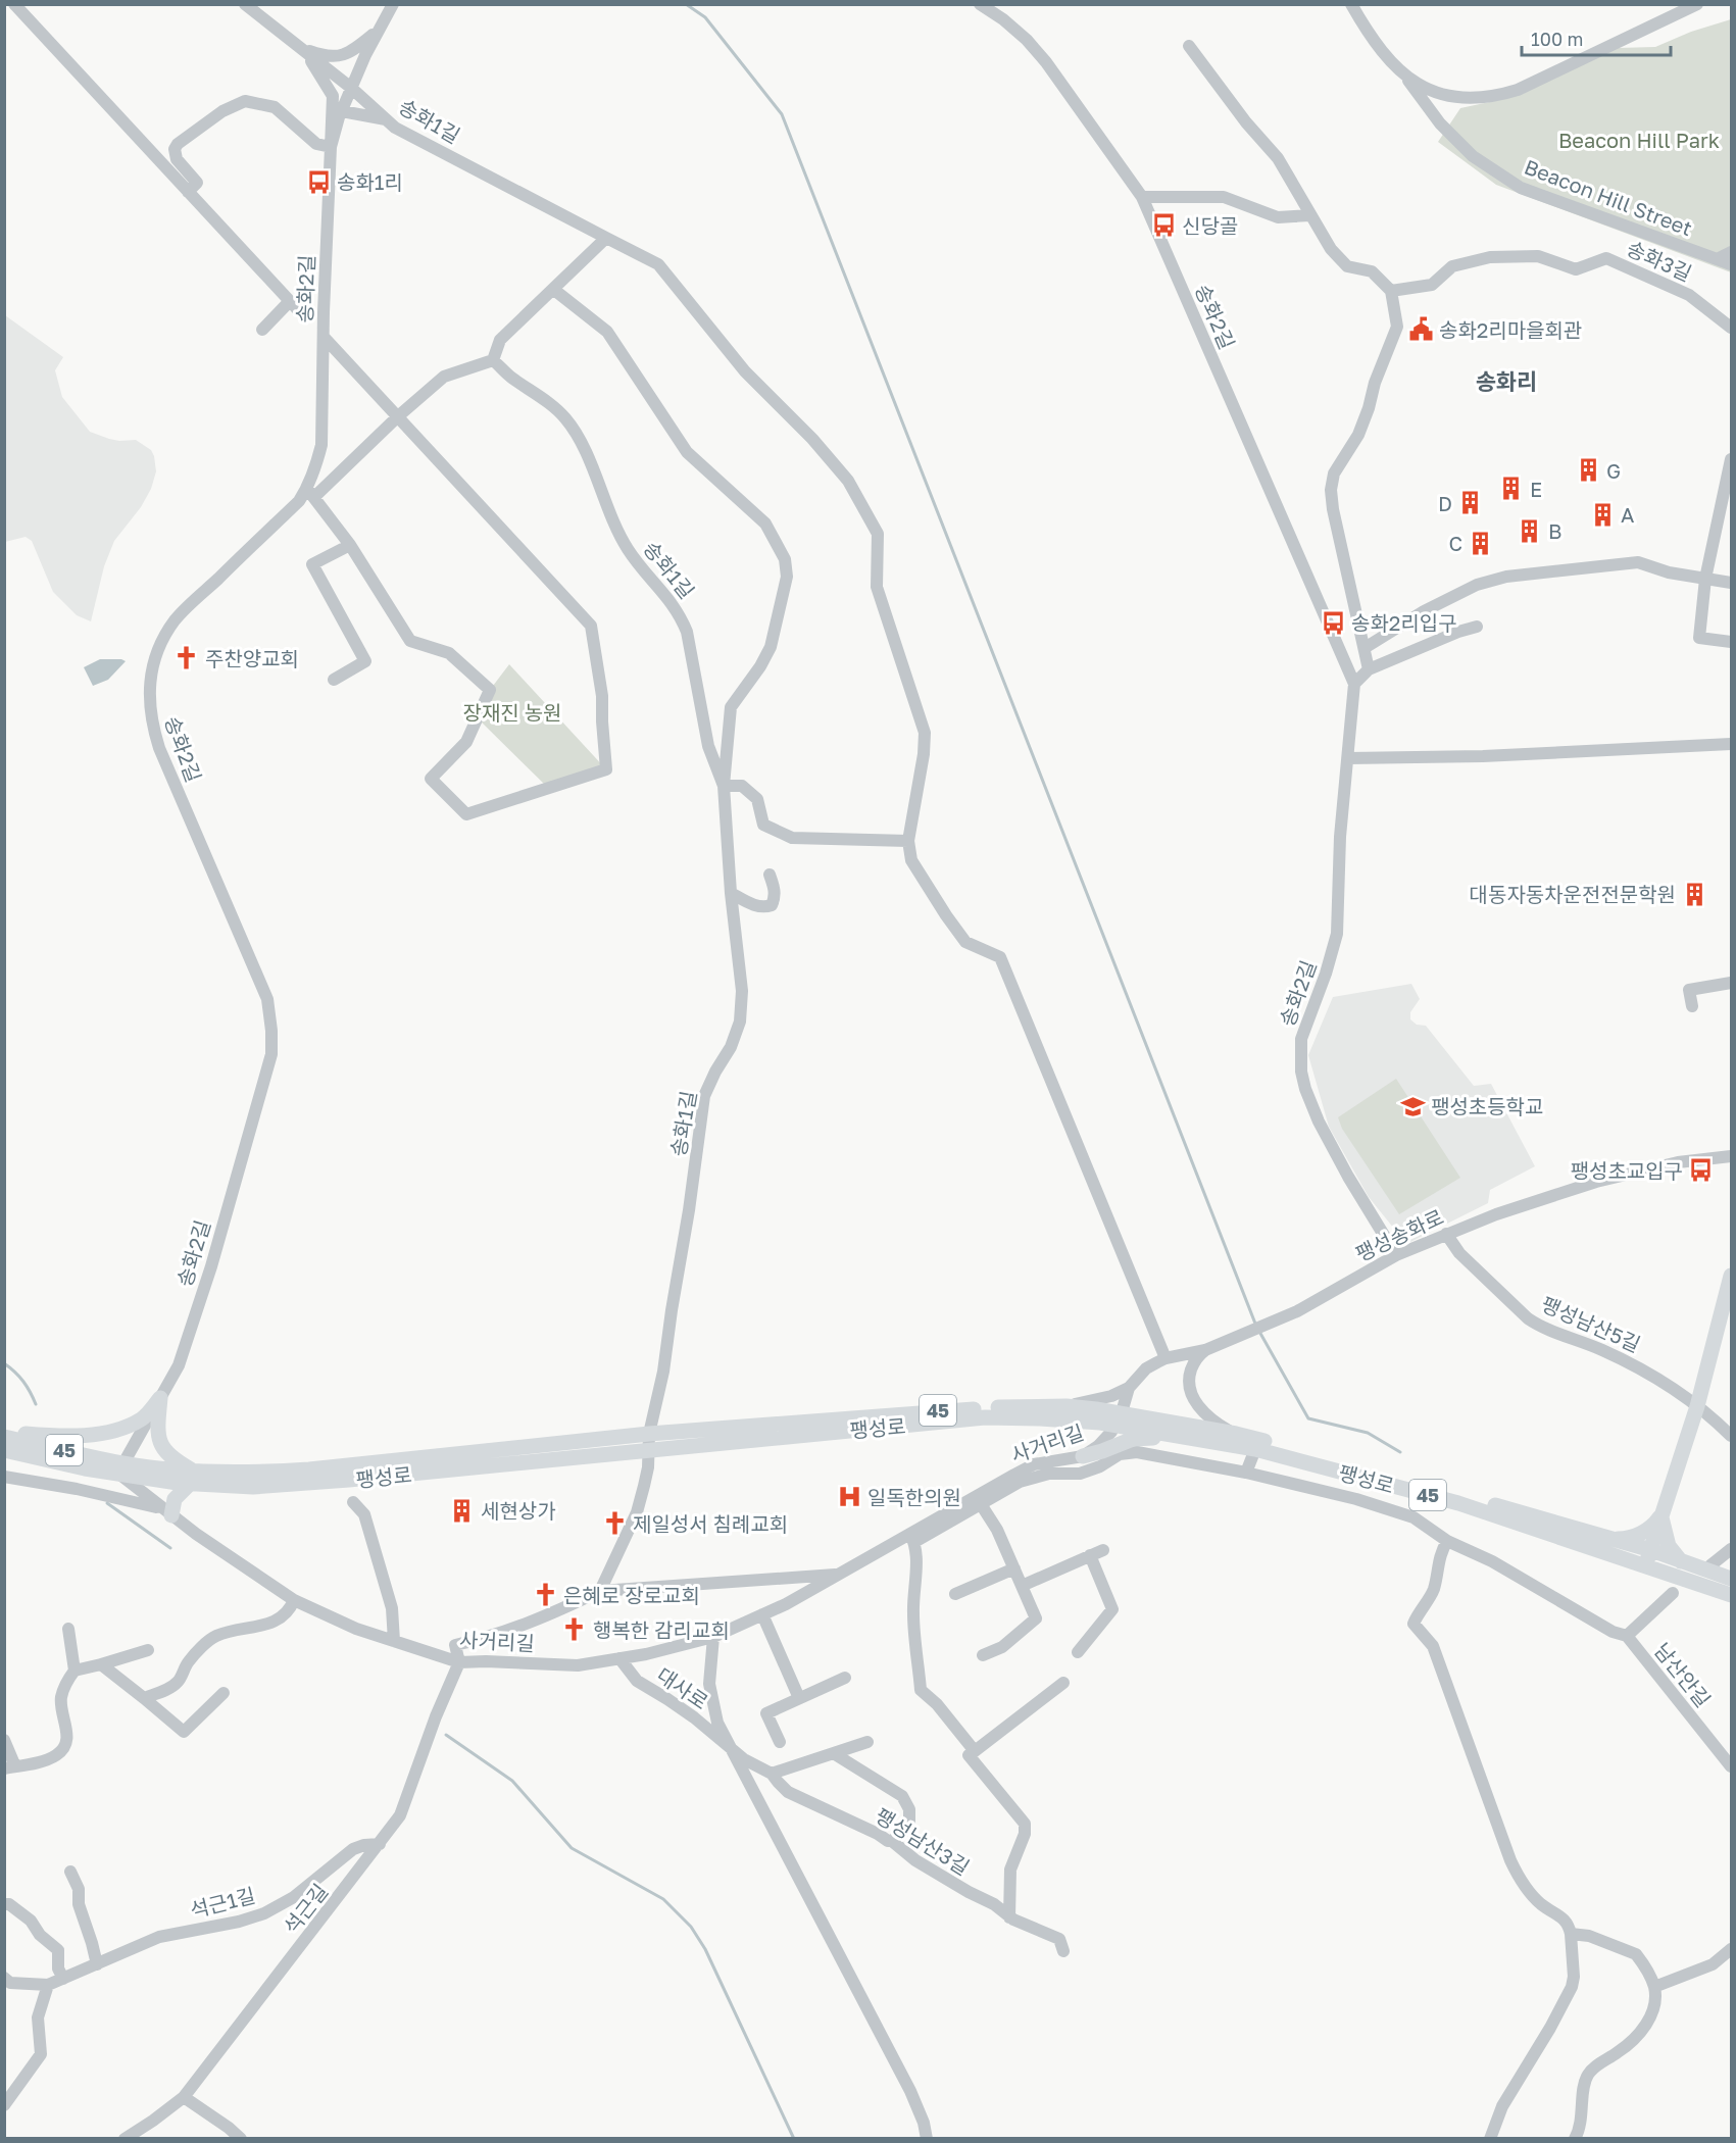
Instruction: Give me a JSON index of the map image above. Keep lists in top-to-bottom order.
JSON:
{
  "streets": {
    "main road": ["45", "팽성로"],
    "street": [
      "송화1길",
      "Beacon Hill Street",
      "송화3길",
      "송화2길",
      "팽성송화로",
      "팽성남산5길",
      "사거리길",
      "남산안길",
      "대사로",
      "팽성남산3길",
      "석근1길",
      "석근길"
    ]
  },
  "crossings": [
    ["송화1길", "송화2길"],
    ["송화1길", "팽성로"],
    ["송화1길", "석근길"],
    ["송화2길", "팽성송화로"],
    ["송화2길", "팽성로"],
    ["송화2길", "사거리길"],
    ["팽성송화로", "팽성남산5길"],
    ["팽성송화로", "팽성로"],
    ["팽성송화로", "사거리길"],
    ["팽성로", "사거리길"],
    ["사거리길", "대사로"],
    ["사거리길", "석근길"],
    ["대사로", "팽성남산3길"],
    ["석근1길", "석근길"]
  ],
  "districts": ["송화리"],
  "parks": ["Beacon Hill Park", "장재진 농원"],
  "places": {
    "bus stop": [
      "송화1리",
      "신당골",
      "송화2리입구",
      "팽성초교입구"
    ],
    "public building": ["송화2리마을회관"],
    "building": [
      "G",
      "E",
      "D",
      "A",
      "B",
      "C",
      "대동자동차운전전문학원",
      "세현상가"
    ],
    "church": [
      "주찬양교회",
      "제일성서 침례교회",
      "은혜로 장로교회",
      "행복한 감리교회"
    ],
    "school or university": ["팽성초등학교"],
    "hospital": ["일독한의원"]
  },
  "scale_bar": "100 m"
}
